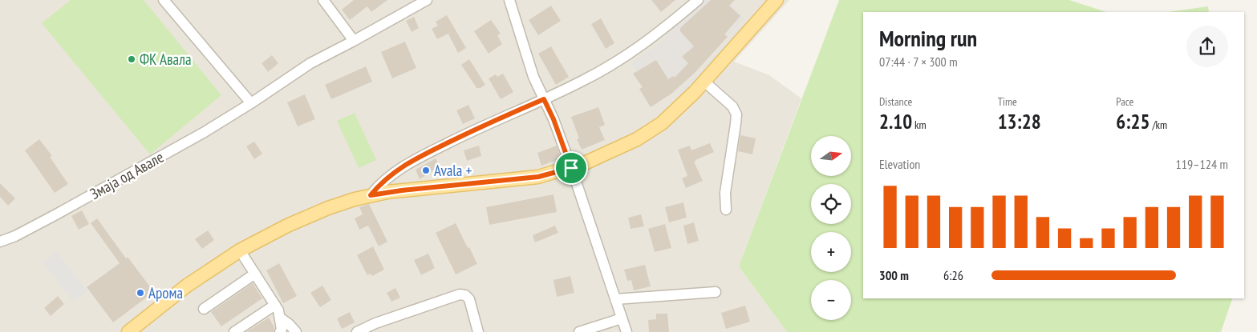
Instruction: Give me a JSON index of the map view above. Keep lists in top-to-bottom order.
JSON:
{
  "streets": {
    "street": ["Змаја од Авале"]
  },
  "places": ["ФК Авала", "Avala +", "Арома"],
  "north": "right",
  "page": {
    "heading": ["Morning run", "07:44 · 7 × 300 m"],
    "stats": [
      ["Distance", "2.10 km"],
      ["Time", "13:28"],
      ["Pace", "6:25 /km"]
    ],
    "map_buttons": ["+", "−"],
    "chart": ["Elevation", "119–124 m"],
    "list": [
      {
        "name": "300 m",
        "note": "6:26"
      }
    ]
  }
}
